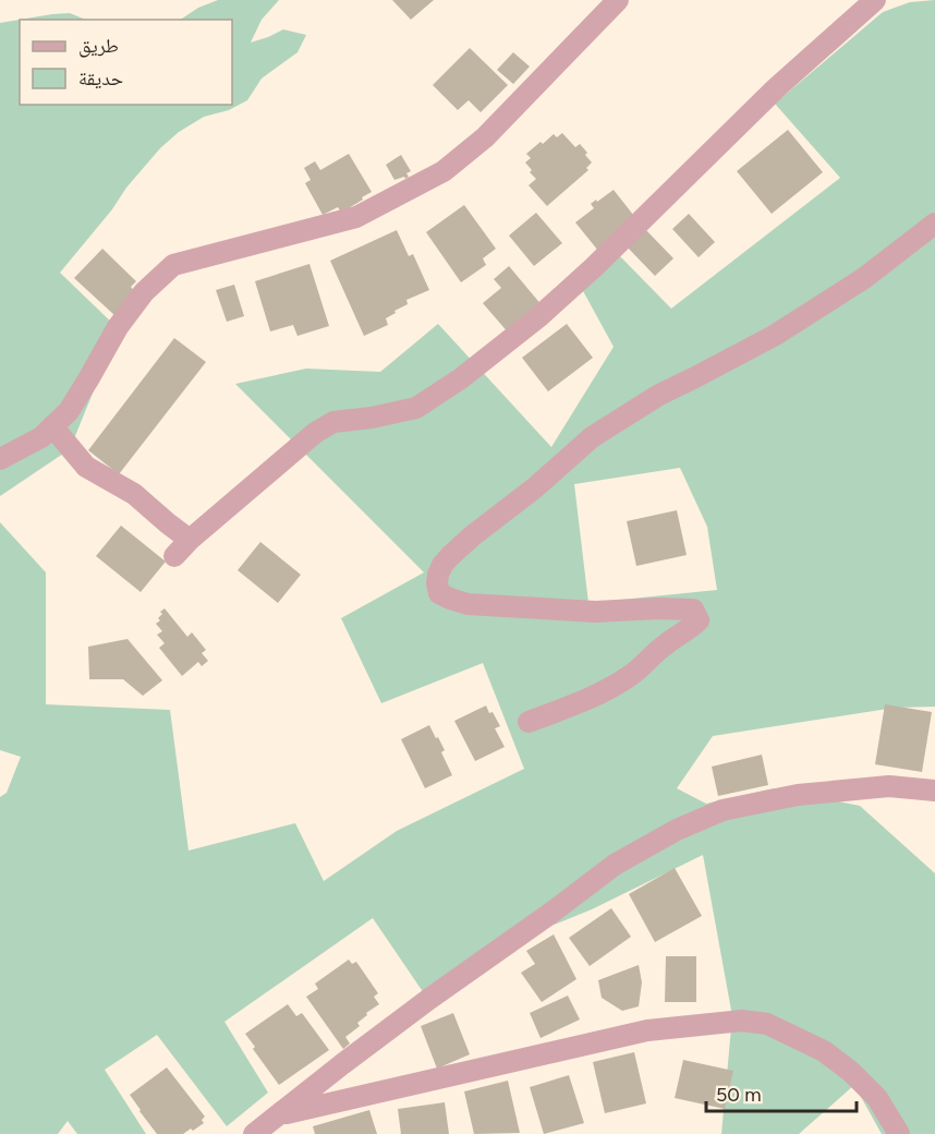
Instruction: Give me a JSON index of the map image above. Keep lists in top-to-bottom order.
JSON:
{
  "legend": ["طريق", "حديقة"],
  "scale_bar": "50 m"
}
